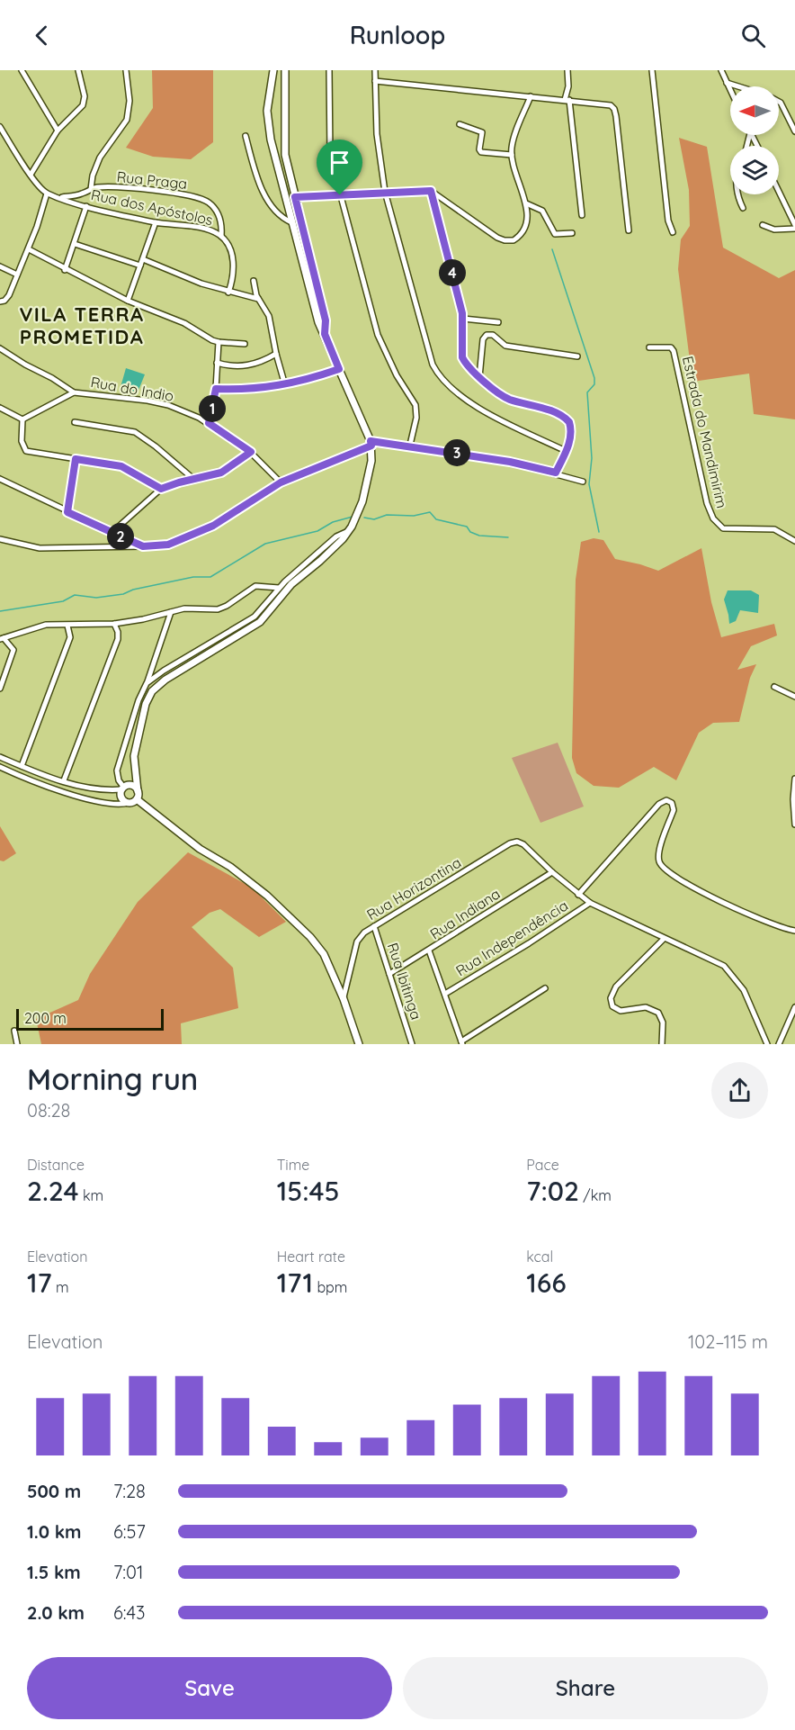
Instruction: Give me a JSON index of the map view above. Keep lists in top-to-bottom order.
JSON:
{
  "streets": {
    "street": [
      "Rua Praga",
      "Rua dos Apóstolos",
      "Rua do Indio",
      "Estrada do Mandimirim",
      "Rua Horizontina",
      "Rua Indiana",
      "Rua Independência",
      "Rua Ibitinga"
    ]
  },
  "crossings": [
    ["Rua Praga", "Rua dos Apóstolos"],
    ["Rua Horizontina", "Rua Indiana"],
    ["Rua Horizontina", "Rua Ibitinga"],
    ["Rua Indiana", "Rua Ibitinga"]
  ],
  "districts": ["VILA TERRA PROMETIDA"],
  "scale_bar": "200 m",
  "north": "left",
  "page": {
    "header": "Runloop",
    "pins": [
      "4",
      "1",
      "3",
      "2"
    ],
    "scale": "200 m",
    "heading": ["Morning run", "08:28"],
    "stats": [
      ["Distance", "2.24 km"],
      ["Time", "15:45"],
      ["Pace", "7:02 /km"],
      ["Elevation", "17 m"],
      ["Heart rate", "171 bpm"],
      ["kcal", "166"]
    ],
    "chart": ["Elevation", "102–115 m"],
    "list": [
      {
        "name": "500 m",
        "note": "7:28"
      },
      {
        "name": "1.0 km",
        "note": "6:57"
      },
      {
        "name": "1.5 km",
        "note": "7:01"
      },
      {
        "name": "2.0 km",
        "note": "6:43"
      }
    ],
    "buttons": ["Save", "Share"]
  }
}
